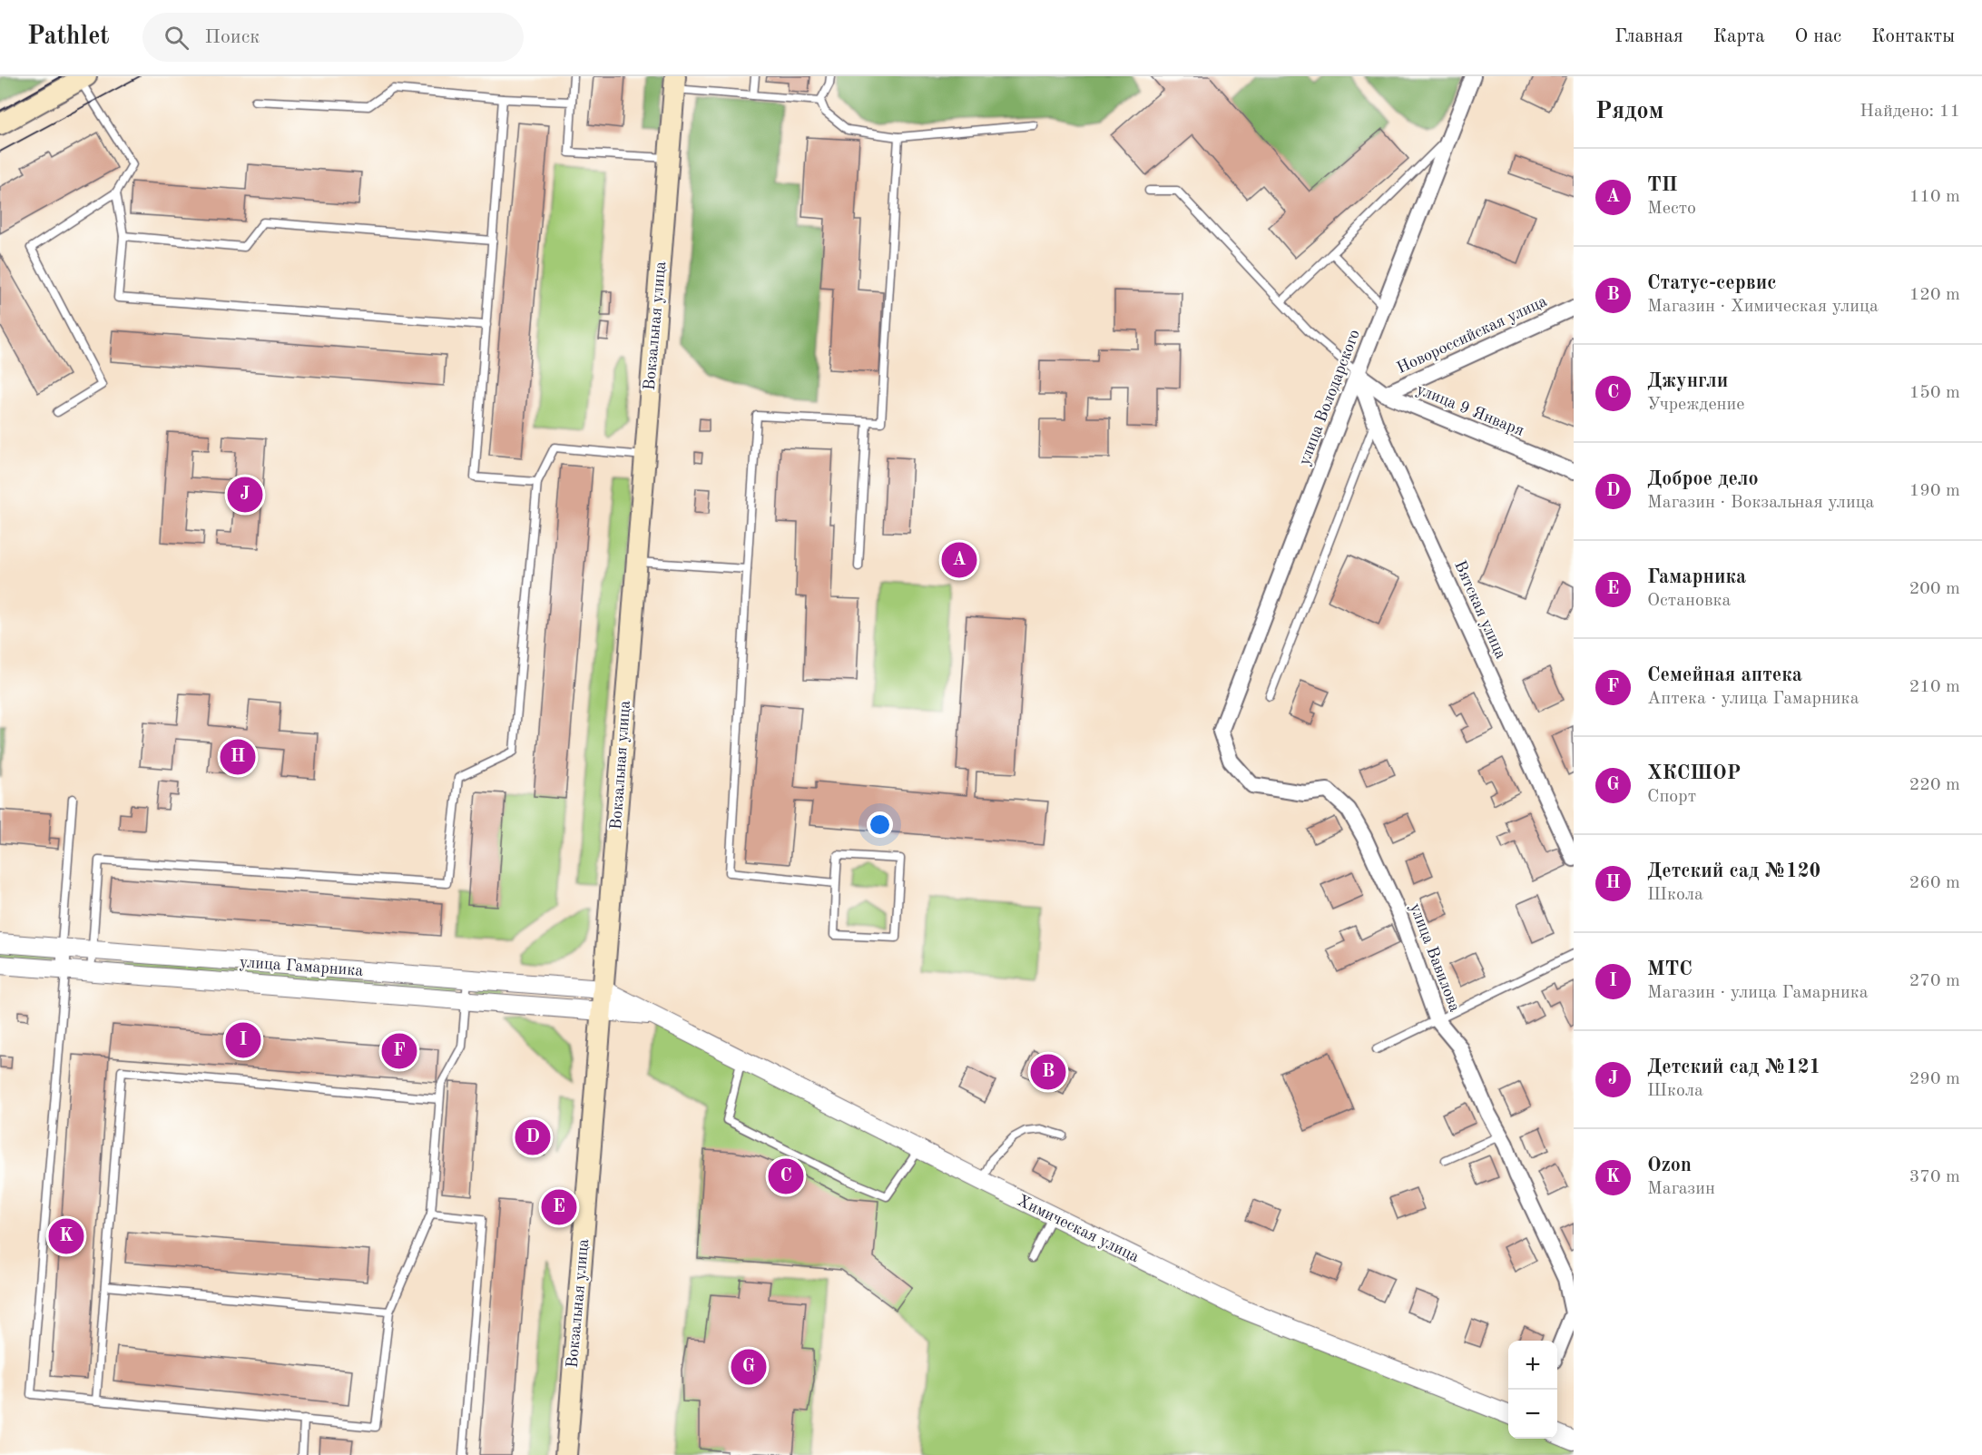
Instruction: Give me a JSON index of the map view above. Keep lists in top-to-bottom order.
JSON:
{
  "streets": {
    "main road": ["Вокзальная улица"],
    "street": [
      "Новороссийская улица",
      "улица Володарского",
      "улица 9 Января",
      "Вятская улица",
      "улица Вавилова",
      "улица Гамарника",
      "Химическая улица"
    ]
  },
  "crossings": [
    ["Вокзальная улица", "улица Гамарника"],
    ["Вокзальная улица", "Химическая улица"],
    ["Новороссийская улица", "улица 9 Января"],
    ["улица Володарского", "улица 9 Января"],
    ["улица Володарского", "Вятская улица"],
    ["улица Володарского", "улица Вавилова"],
    ["улица 9 Января", "Вятская улица"],
    ["улица Гамарника", "Химическая улица"]
  ],
  "page": {
    "header": "Pathlet",
    "search": "Поиск",
    "nav": [
      "Главная",
      "Карта",
      "О нас",
      "Контакты"
    ],
    "heading": ["Рядом", "Найдено: 11"],
    "list": [
      {
        "mark": "A",
        "name": "ТП",
        "note": "Место",
        "value": "110 m"
      },
      {
        "mark": "B",
        "name": "Статус-сервис",
        "note": "Магазин · Химическая улица",
        "value": "120 m"
      },
      {
        "mark": "C",
        "name": "Джунгли",
        "note": "Учреждение",
        "value": "150 m"
      },
      {
        "mark": "D",
        "name": "Доброе дело",
        "note": "Магазин · Вокзальная улица",
        "value": "190 m"
      },
      {
        "mark": "E",
        "name": "Гамарника",
        "note": "Остановка",
        "value": "200 m"
      },
      {
        "mark": "F",
        "name": "Семейная аптека",
        "note": "Аптека · улица Гамарника",
        "value": "210 m"
      },
      {
        "mark": "G",
        "name": "ХКСШОР",
        "note": "Спорт",
        "value": "220 m"
      },
      {
        "mark": "H",
        "name": "Детский сад №120",
        "note": "Школа",
        "value": "260 m"
      },
      {
        "mark": "I",
        "name": "МТС",
        "note": "Магазин · улица Гамарника",
        "value": "270 m"
      },
      {
        "mark": "J",
        "name": "Детский сад №121",
        "note": "Школа",
        "value": "290 m"
      },
      {
        "mark": "K",
        "name": "Ozon",
        "note": "Магазин",
        "value": "370 m"
      }
    ],
    "pins": [
      "J",
      "A",
      "H",
      "I",
      "F",
      "B",
      "D",
      "C",
      "E",
      "K",
      "G"
    ],
    "map_buttons": ["+", "−"]
  }
}
